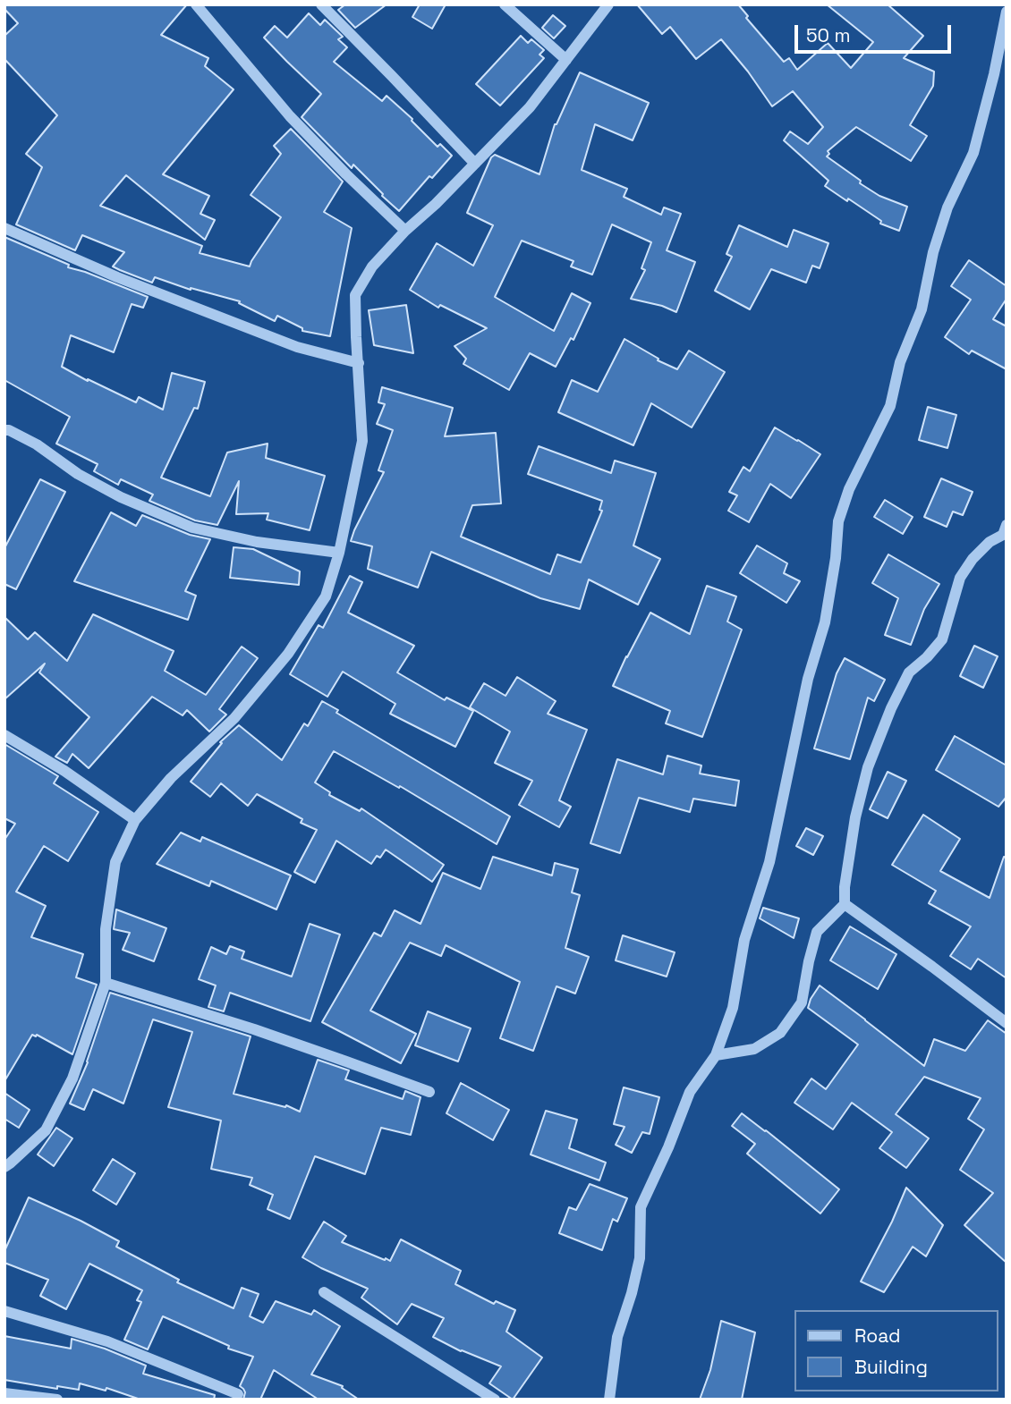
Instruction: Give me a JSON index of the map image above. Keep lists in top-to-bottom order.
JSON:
{
  "legend": ["Road", "Building"],
  "scale_bar": "50 m"
}
